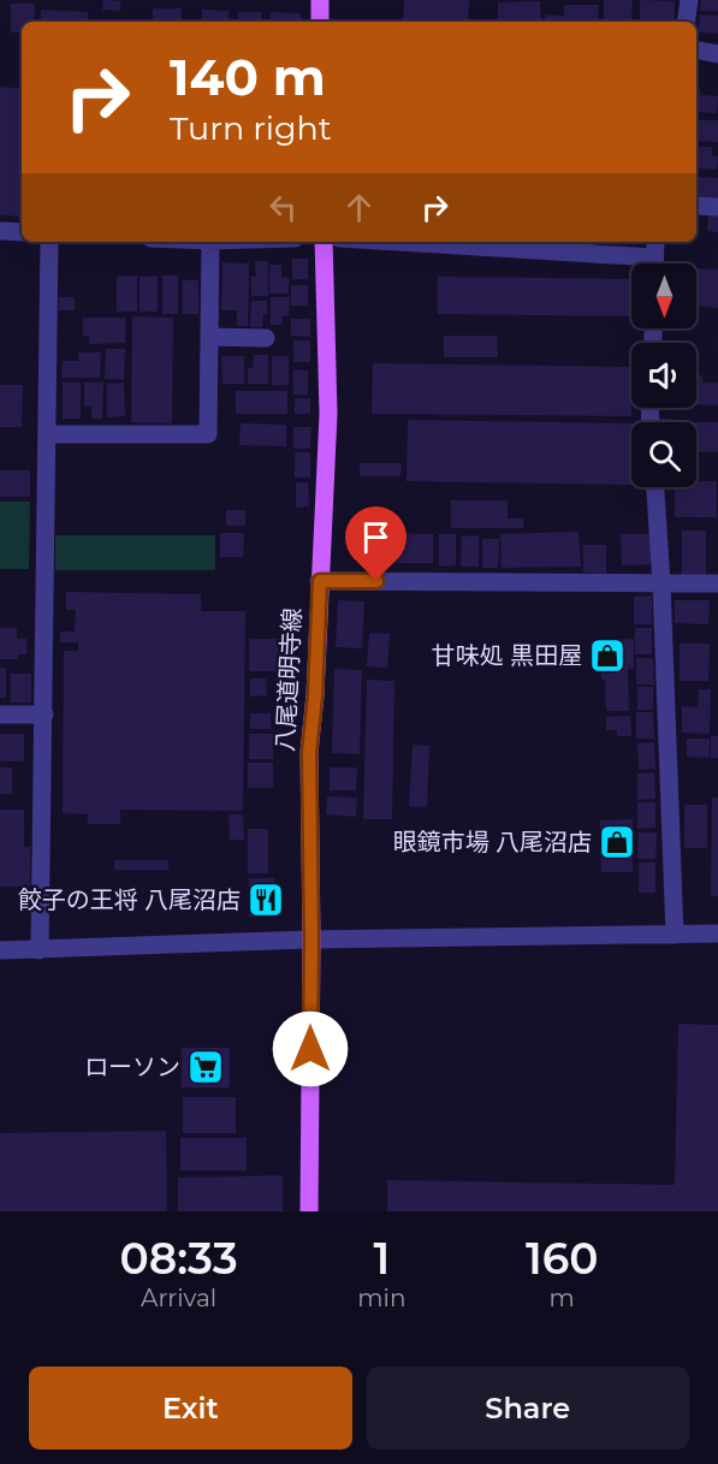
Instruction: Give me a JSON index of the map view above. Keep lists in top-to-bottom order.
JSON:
{
  "streets": {
    "main road": ["八尾道明寺線"]
  },
  "places": {
    "shop": ["甘味処 黒田屋", "眼鏡市場 八尾沼店"],
    "restaurant": ["餃子の王将 八尾沼店"],
    "supermarket": ["ローソン"]
  },
  "north": "bottom",
  "page": {
    "turn": ["140 m", "Turn right"],
    "eta": [
      "08:33",
      "Arrival",
      "1",
      "min",
      "160",
      "m"
    ],
    "buttons": ["Exit", "Share"]
  }
}
